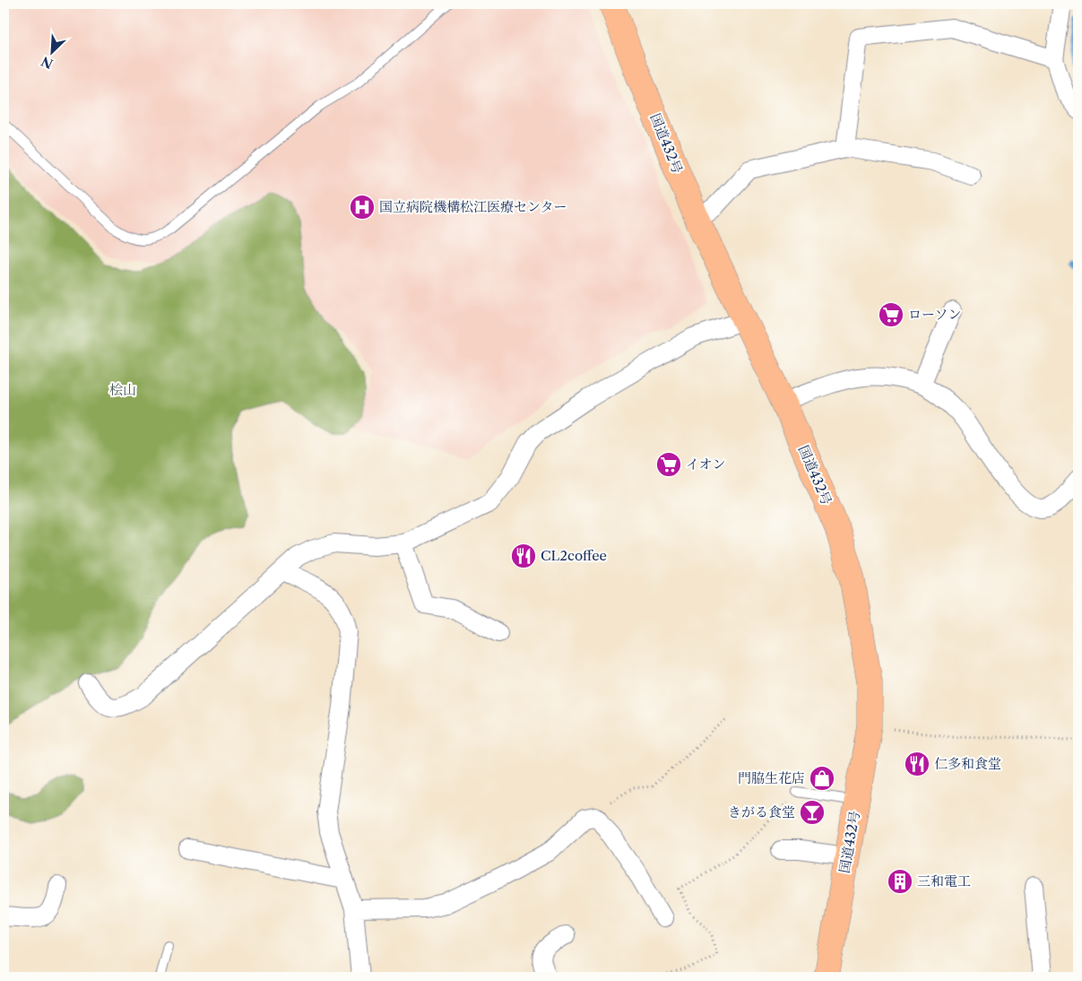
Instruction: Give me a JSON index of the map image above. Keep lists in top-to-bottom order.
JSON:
{
  "streets": {
    "highway": ["国道432号"]
  },
  "parks": ["桧山"],
  "places": {
    "hospital": ["国立病院機構松江医療センター"],
    "supermarket": ["ローソン", "イオン"],
    "restaurant": ["CL2coffee", "仁多和食堂"],
    "shop": ["門脇生花店"],
    "bar": ["きがる食堂"],
    "building": ["三和電工"]
  },
  "north": "bottom left"
}
